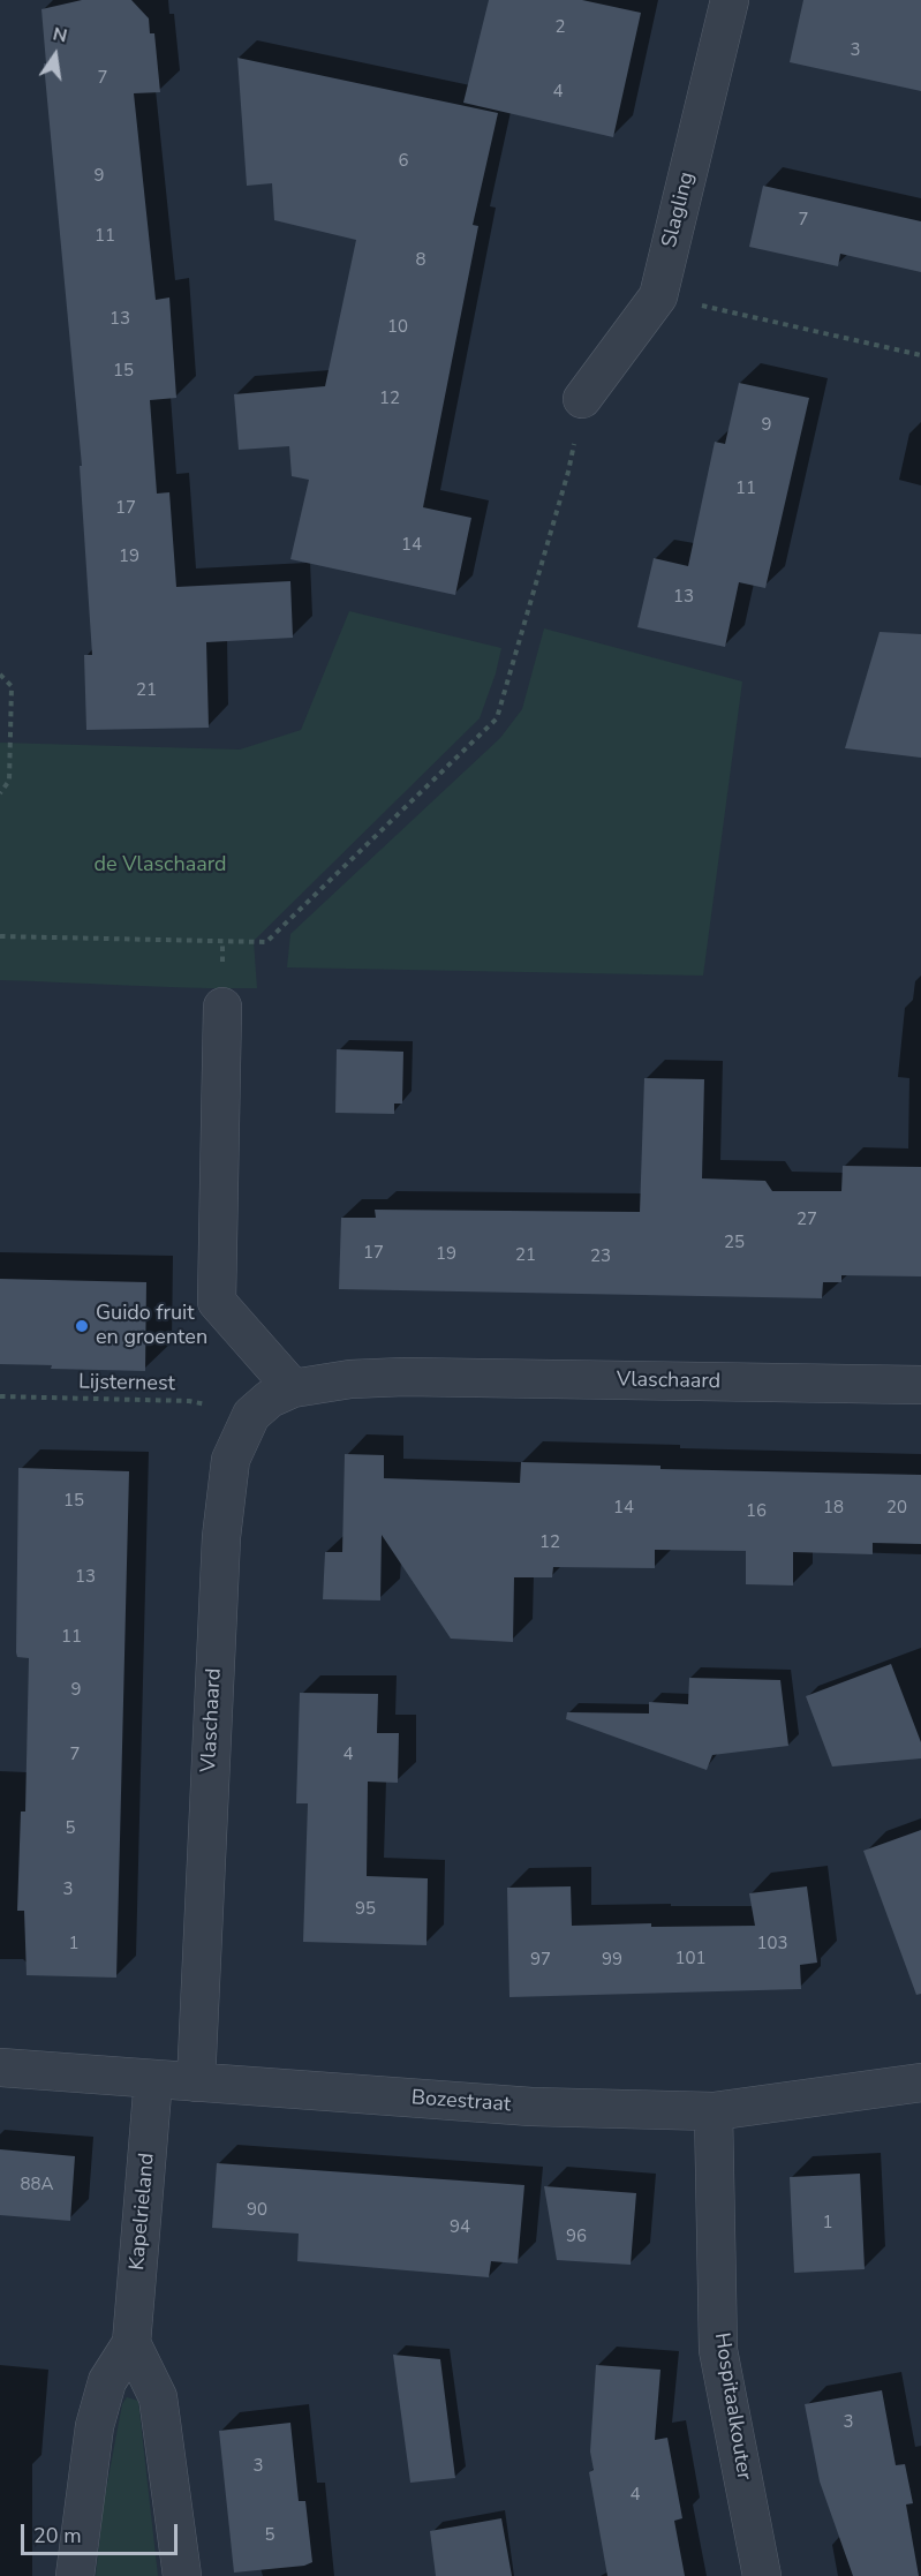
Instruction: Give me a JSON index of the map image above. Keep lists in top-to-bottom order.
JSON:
{
  "streets": {
    "street": [
      "Slagling",
      "Vlaschaard",
      "Bozestraat",
      "Kapelrieland",
      "Hospitaalkouter"
    ],
    "path": ["Lijsternest"]
  },
  "crossings": [
    ["Vlaschaard", "Lijsternest"],
    ["Vlaschaard", "Bozestraat"],
    ["Bozestraat", "Kapelrieland"],
    ["Bozestraat", "Hospitaalkouter"]
  ],
  "parks": ["de Vlaschaard"],
  "places": ["Guido fruit en groenten"],
  "house_numbers": [
    "2",
    "3",
    "7",
    "4",
    "6",
    "9",
    "7",
    "11",
    "8",
    "13",
    "10",
    "15",
    "12",
    "9",
    "11",
    "17",
    "14",
    "19",
    "13",
    "21",
    "27",
    "25",
    "17",
    "19",
    "21",
    "23",
    "15",
    "14",
    "18",
    "20",
    "16",
    "12",
    "13",
    "11",
    "9",
    "7",
    "4",
    "5",
    "3",
    "95",
    "1",
    "103",
    "101",
    "97",
    "99",
    "88A",
    "90",
    "1",
    "94",
    "96",
    "3",
    "3",
    "4",
    "5"
  ],
  "scale_bar": "20 m",
  "north": "top"
}
